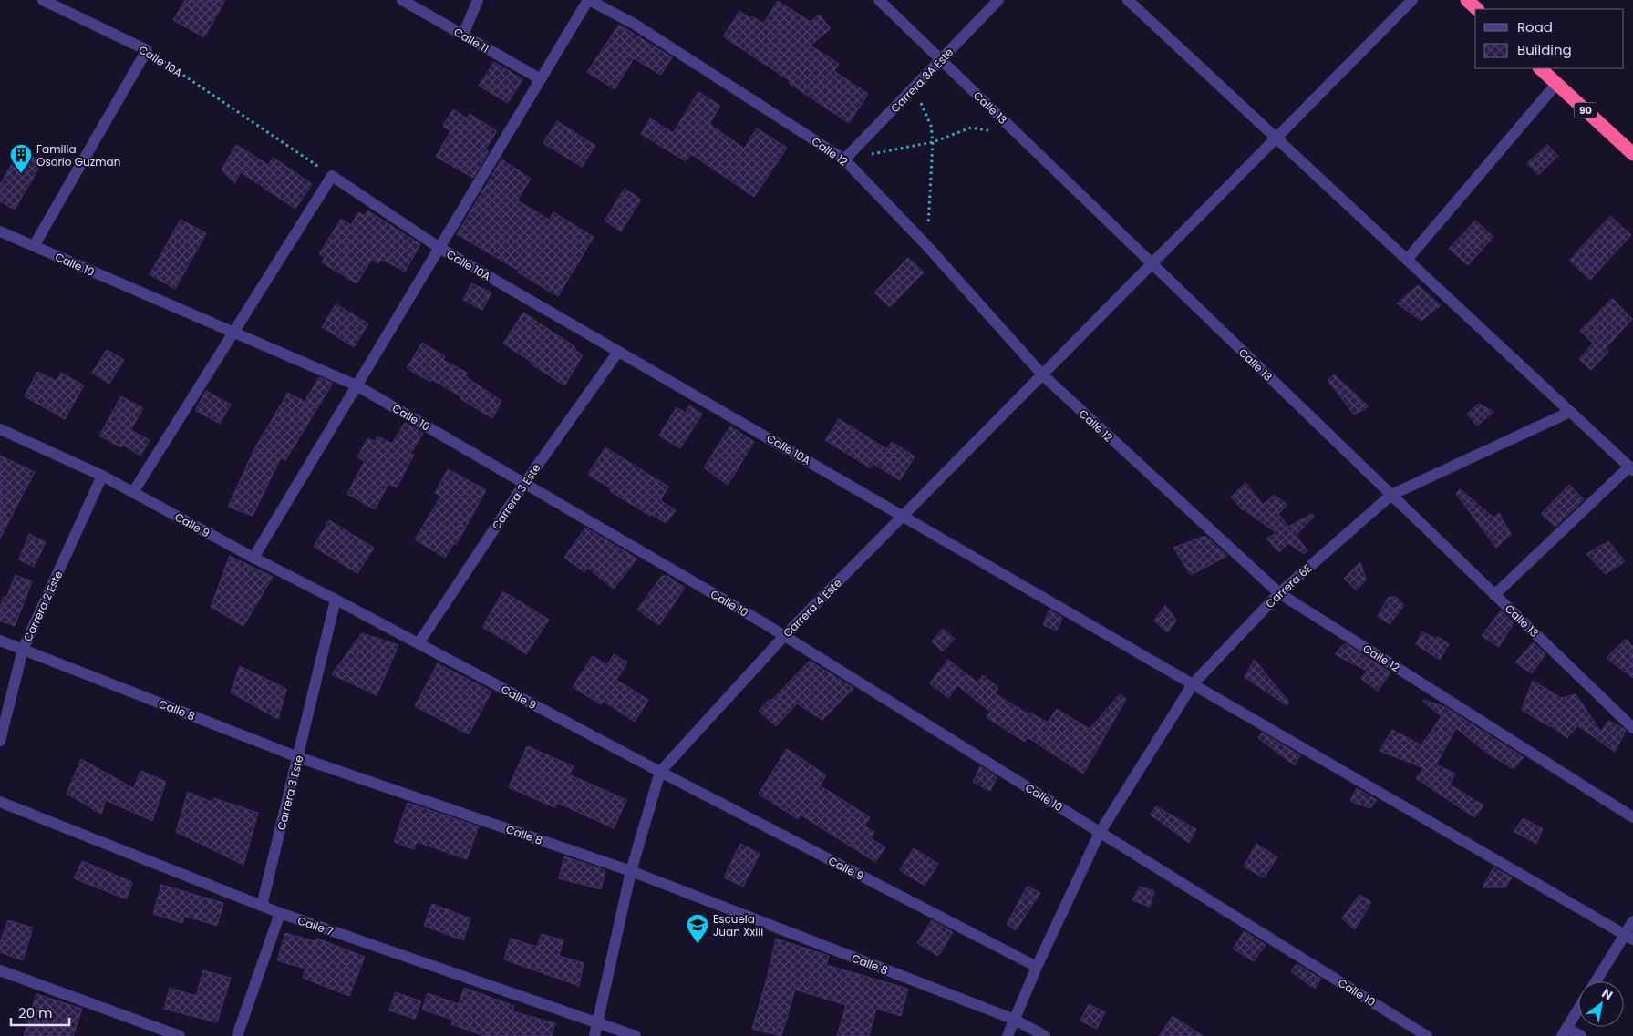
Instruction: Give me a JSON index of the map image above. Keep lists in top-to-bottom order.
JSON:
{
  "streets": {
    "highway": ["90"],
    "street": [
      "Calle 11",
      "Calle 10A",
      "Carrera 3A Este",
      "Calle 13",
      "Calle 12",
      "Calle 10",
      "Carrera 3 Este",
      "Calle 9",
      "Carrera 6E",
      "Carrera 2 Este",
      "Carrera 4 Este",
      "Calle 8",
      "Calle 7"
    ]
  },
  "crossings": [
    ["Calle 10A", "Carrera 3 Este"],
    ["Calle 10A", "Carrera 6E"],
    ["Calle 10A", "Carrera 4 Este"],
    ["Carrera 3A Este", "Calle 13"],
    ["Carrera 3A Este", "Calle 12"],
    ["Calle 13", "Carrera 6E"],
    ["Calle 13", "Carrera 4 Este"],
    ["Calle 12", "Carrera 6E"],
    ["Calle 12", "Carrera 4 Este"],
    ["Calle 10", "Carrera 3 Este"],
    ["Calle 10", "Carrera 6E"],
    ["Calle 10", "Carrera 4 Este"],
    ["Carrera 3 Este", "Calle 9"],
    ["Carrera 3 Este", "Calle 8"],
    ["Carrera 3 Este", "Calle 7"],
    ["Calle 9", "Carrera 6E"],
    ["Calle 9", "Carrera 2 Este"],
    ["Calle 9", "Carrera 4 Este"],
    ["Carrera 6E", "Calle 8"],
    ["Carrera 2 Este", "Calle 8"],
    ["Carrera 4 Este", "Calle 8"],
    ["Carrera 4 Este", "Calle 7"]
  ],
  "places": {
    "building": ["Familia Osorio Guzman"],
    "school or university": ["Escuela Juan Xxiii"]
  },
  "legend": ["Road", "Building"],
  "scale_bar": "20 m",
  "north": "top right"
}
